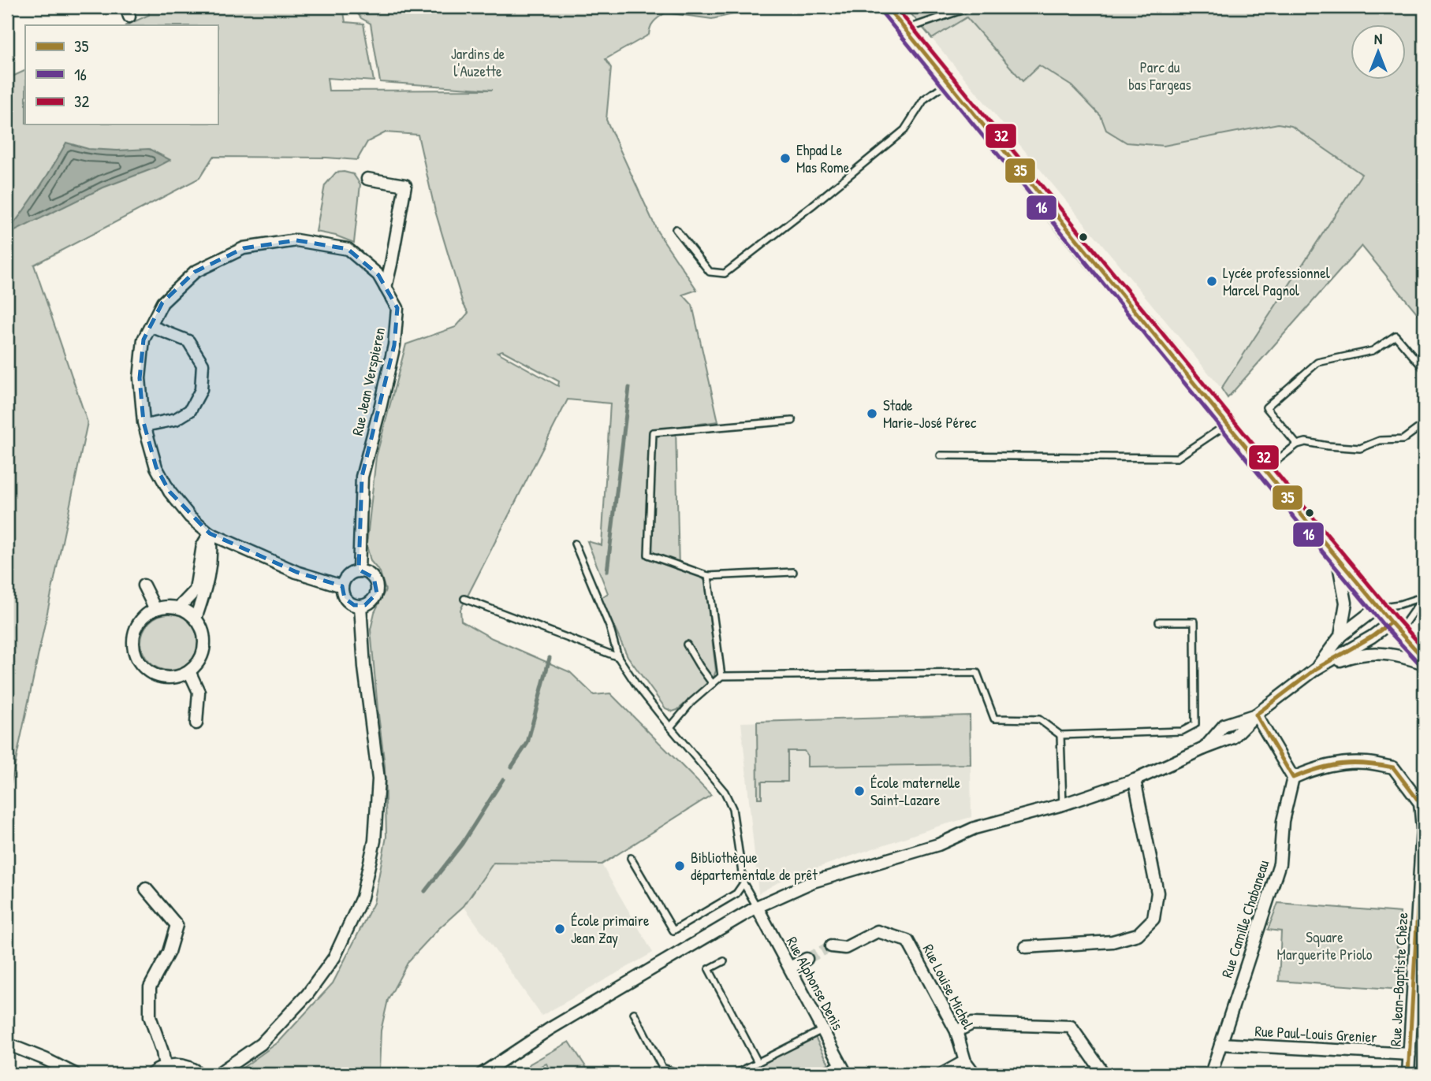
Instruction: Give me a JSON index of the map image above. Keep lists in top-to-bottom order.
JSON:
{
  "streets": {
    "street": [
      "Rue Jean Verspieren",
      "Rue Camille Chabaneau",
      "Rue Jean-Baptiste Chèze",
      "Rue Alphonse Denis",
      "Rue Louise Michel",
      "Rue Paul-Louis Grenier"
    ]
  },
  "crossings": [
    ["Rue Camille Chabaneau", "Rue Jean-Baptiste Chèze"],
    ["Rue Camille Chabaneau", "Rue Paul-Louis Grenier"],
    ["Rue Jean-Baptiste Chèze", "Rue Paul-Louis Grenier"]
  ],
  "parks": ["Jardins de l'Auzette", "Parc du bas Fargeas", "Square Marguerite Priolo"],
  "places": [
    "Ehpad Le Mas Rome",
    "Lycée professionnel Marcel Pagnol",
    "Stade Marie-José Pérec",
    "École maternelle Saint-Lazare",
    "Bibliothèque départementale de prêt",
    "École primaire Jean Zay"
  ],
  "lines": ["transit line 35", "transit line 32", "transit line 16"],
  "legend": ["35", "16", "32"],
  "north": "top"
}
